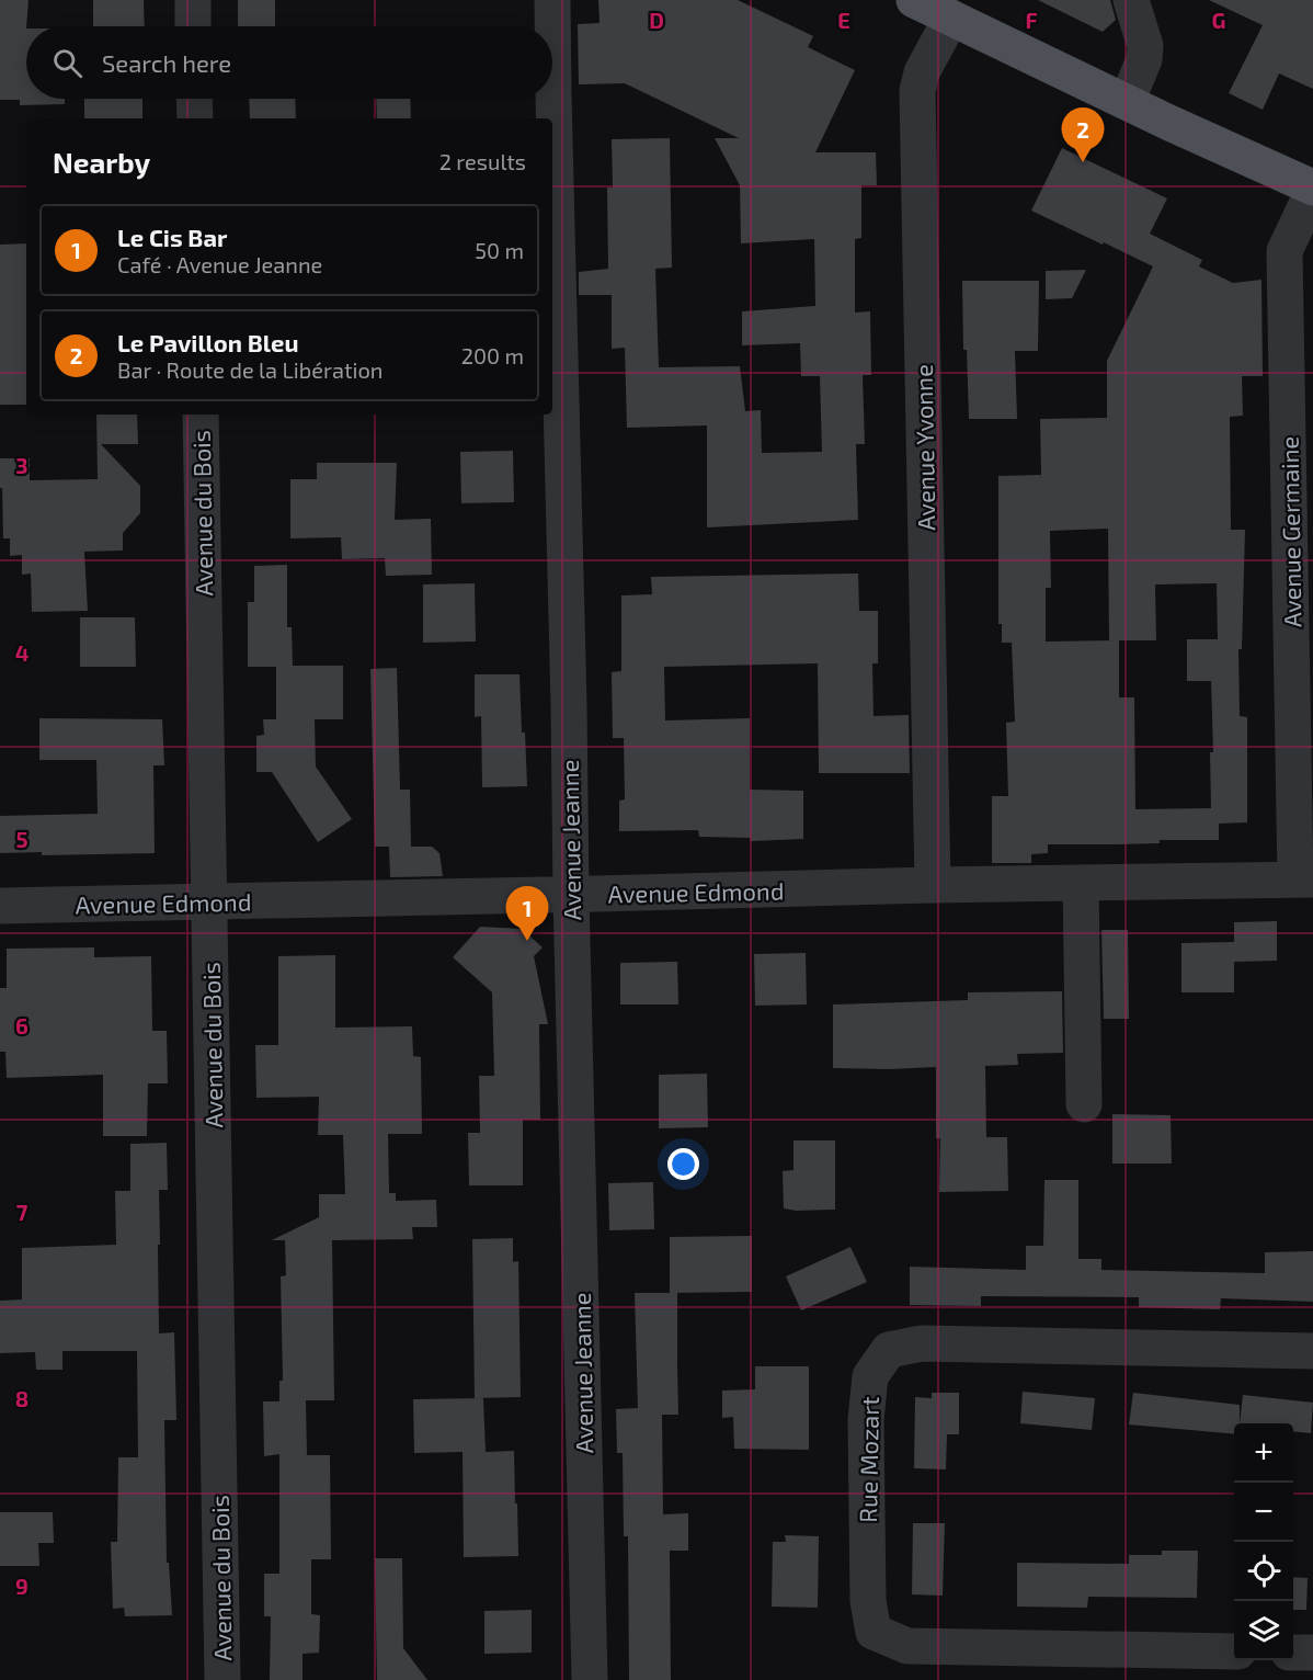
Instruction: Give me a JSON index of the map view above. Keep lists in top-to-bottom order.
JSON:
{
  "streets": {
    "street": [
      "Avenue Yvonne",
      "Avenue du Bois",
      "Avenue Germaine",
      "Avenue Jeanne",
      "Avenue Edmond",
      "Rue Mozart"
    ]
  },
  "crossings": [
    ["Avenue Yvonne", "Avenue Edmond"],
    ["Avenue du Bois", "Avenue Edmond"],
    ["Avenue Germaine", "Avenue Edmond"],
    ["Avenue Jeanne", "Avenue Edmond"]
  ],
  "page": {
    "search": "Search here",
    "pins": ["2", "1"],
    "heading": ["Nearby", "2 results"],
    "list": [
      {
        "mark": "1",
        "name": "Le Cis Bar",
        "note": "Café · Avenue Jeanne",
        "value": "50 m"
      },
      {
        "mark": "2",
        "name": "Le Pavillon Bleu",
        "note": "Bar · Route de la Libération",
        "value": "200 m"
      }
    ],
    "map_buttons": ["+", "−"]
  },
  "grid": {
    "columns": [
      "D",
      "E",
      "F",
      "G"
    ],
    "rows": [
      "3",
      "4",
      "5",
      "6",
      "7",
      "8",
      "9"
    ]
  }
}
